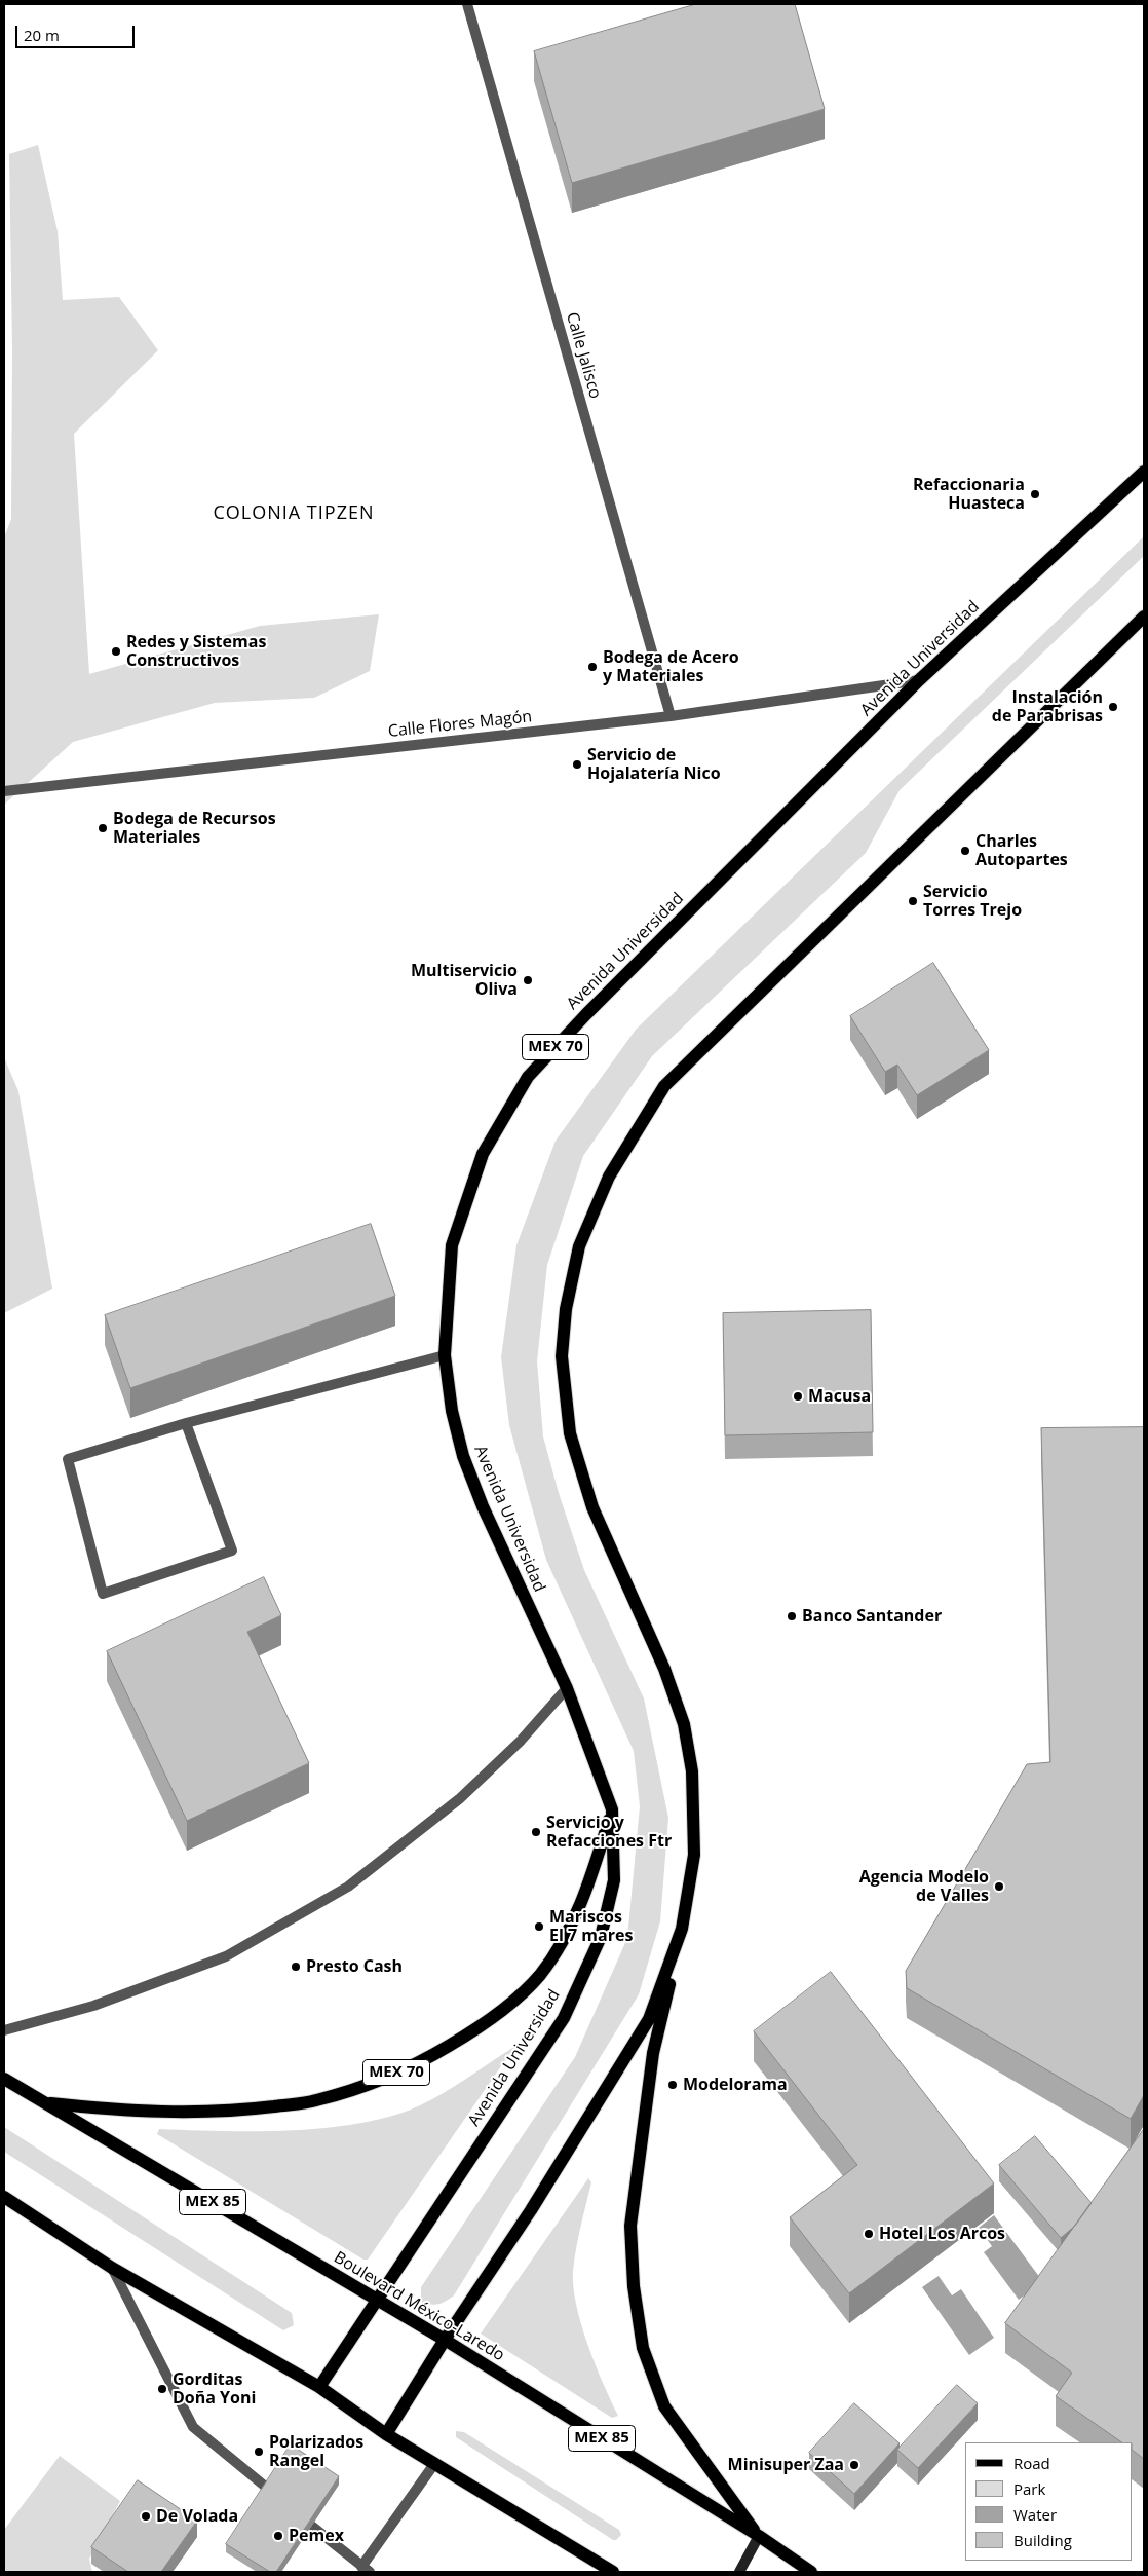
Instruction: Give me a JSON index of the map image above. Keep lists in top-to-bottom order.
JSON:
{
  "streets": {
    "main road": [
      "Avenida Universidad",
      "MEX 70",
      "MEX 85",
      "Boulevard México-Laredo"
    ],
    "street": ["Calle Jalisco", "Calle Flores Magón"]
  },
  "crossings": [
    ["Calle Jalisco", "Calle Flores Magón"],
    ["Avenida Universidad", "Calle Flores Magón"],
    ["Avenida Universidad", "MEX 70"],
    ["Avenida Universidad", "Boulevard México-Laredo"],
    ["MEX 70", "Boulevard México-Laredo"]
  ],
  "districts": ["COLONIA TIPZEN"],
  "places": [
    "Refaccionaria Huasteca",
    "Redes y Sistemas Constructivos",
    "Bodega de Acero y Materiales",
    "Instalación de Parabrisas",
    "Servicio de Hojalatería Nico",
    "Bodega de Recursos Materiales",
    "Charles Autopartes",
    "Servicio Torres Trejo",
    "Multiservicio Oliva",
    "Macusa",
    "Banco Santander",
    "Servicio y Refacciones Ftr",
    "Agencia Modelo de Valles",
    "Mariscos El 7 mares",
    "Presto Cash",
    "Modelorama",
    "Hotel Los Arcos",
    "Gorditas Doña Yoni",
    "Polarizados Rangel",
    "Minisuper Zaa",
    "De Volada",
    "Pemex"
  ],
  "legend": [
    "Road",
    "Park",
    "Water",
    "Building"
  ],
  "scale_bar": "20 m"
}
